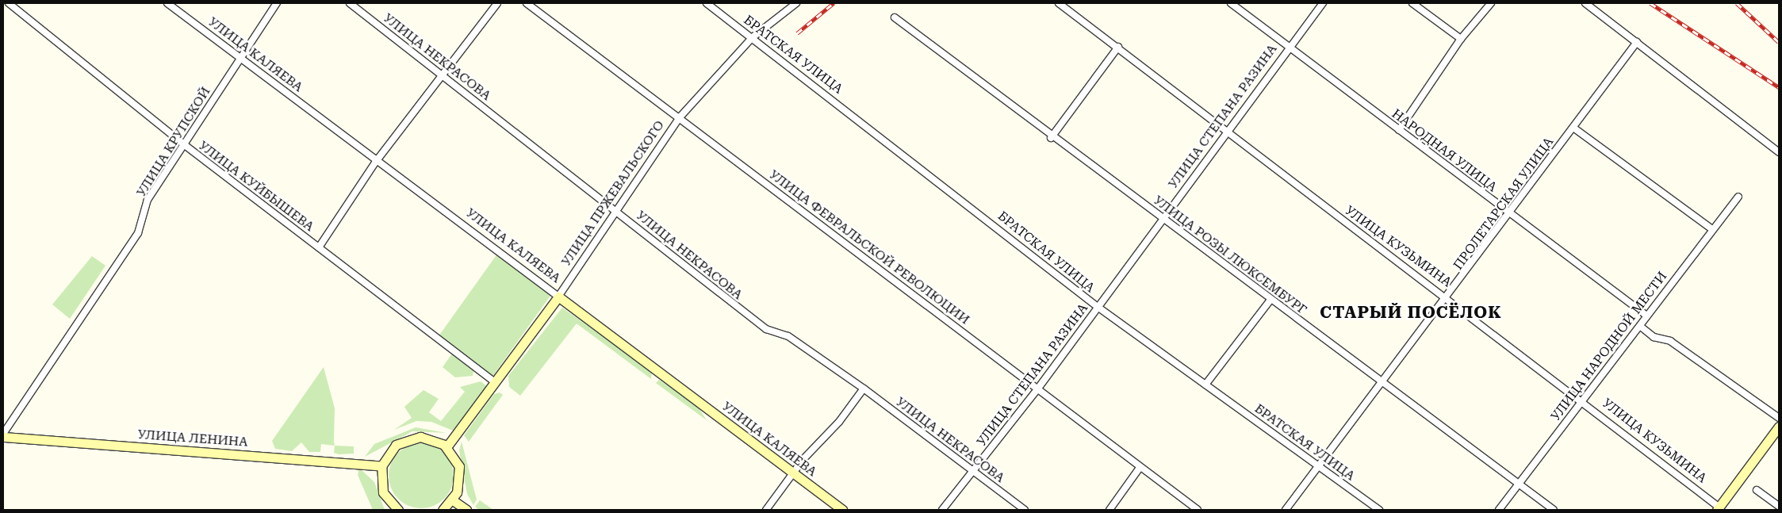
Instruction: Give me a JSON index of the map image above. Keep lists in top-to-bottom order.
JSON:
{
  "streets": {
    "street": [
      "УЛИЦА КАЛЯЕВА",
      "БРАТСКАЯ УЛИЦА",
      "УЛИЦА НЕКРАСОВА",
      "УЛИЦА СТЕПАНА РАЗИНА",
      "УЛИЦА КРУПСКОЙ",
      "НАРОДНАЯ УЛИЦА",
      "УЛИЦА КУЙБЫШЕВА",
      "УЛИЦА ПРЖЕВАЛЬСКОГО",
      "ПРОЛЕТАРСКАЯ УЛИЦА",
      "УЛИЦА КУЗЬМИНА",
      "УЛИЦА ФЕВРАЛЬСКОЙ РЕВОЛЮЦИИ",
      "УЛИЦА РОЗЫ ЛЮКСЕМБУРГ",
      "УЛИЦА НАРОДНОЙ МЕСТИ",
      "УЛИЦА ЛЕНИНА"
    ]
  },
  "crossings": [
    ["УЛИЦА КАЛЯЕВА", "УЛИЦА КРУПСКОЙ"],
    ["УЛИЦА КАЛЯЕВА", "УЛИЦА ПРЖЕВАЛЬСКОГО"],
    ["БРАТСКАЯ УЛИЦА", "УЛИЦА СТЕПАНА РАЗИНА"],
    ["БРАТСКАЯ УЛИЦА", "УЛИЦА ПРЖЕВАЛЬСКОГО"],
    ["БРАТСКАЯ УЛИЦА", "ПРОЛЕТАРСКАЯ УЛИЦА"],
    ["УЛИЦА НЕКРАСОВА", "УЛИЦА СТЕПАНА РАЗИНА"],
    ["УЛИЦА НЕКРАСОВА", "УЛИЦА ПРЖЕВАЛЬСКОГО"],
    ["УЛИЦА СТЕПАНА РАЗИНА", "НАРОДНАЯ УЛИЦА"],
    ["УЛИЦА СТЕПАНА РАЗИНА", "УЛИЦА КУЗЬМИНА"],
    ["УЛИЦА СТЕПАНА РАЗИНА", "УЛИЦА ФЕВРАЛЬСКОЙ РЕВОЛЮЦИИ"],
    ["УЛИЦА СТЕПАНА РАЗИНА", "УЛИЦА РОЗЫ ЛЮКСЕМБУРГ"],
    ["УЛИЦА КРУПСКОЙ", "УЛИЦА КУЙБЫШЕВА"],
    ["НАРОДНАЯ УЛИЦА", "ПРОЛЕТАРСКАЯ УЛИЦА"],
    ["НАРОДНАЯ УЛИЦА", "УЛИЦА НАРОДНОЙ МЕСТИ"],
    ["УЛИЦА КУЙБЫШЕВА", "УЛИЦА ПРЖЕВАЛЬСКОГО"],
    ["УЛИЦА ПРЖЕВАЛЬСКОГО", "УЛИЦА ФЕВРАЛЬСКОЙ РЕВОЛЮЦИИ"],
    ["ПРОЛЕТАРСКАЯ УЛИЦА", "УЛИЦА КУЗЬМИНА"],
    ["ПРОЛЕТАРСКАЯ УЛИЦА", "УЛИЦА РОЗЫ ЛЮКСЕМБУРГ"],
    ["УЛИЦА КУЗЬМИНА", "УЛИЦА НАРОДНОЙ МЕСТИ"],
    ["УЛИЦА РОЗЫ ЛЮКСЕМБУРГ", "УЛИЦА НАРОДНОЙ МЕСТИ"]
  ],
  "districts": ["СТАРЫЙ ПОСЁЛОК"]
}
